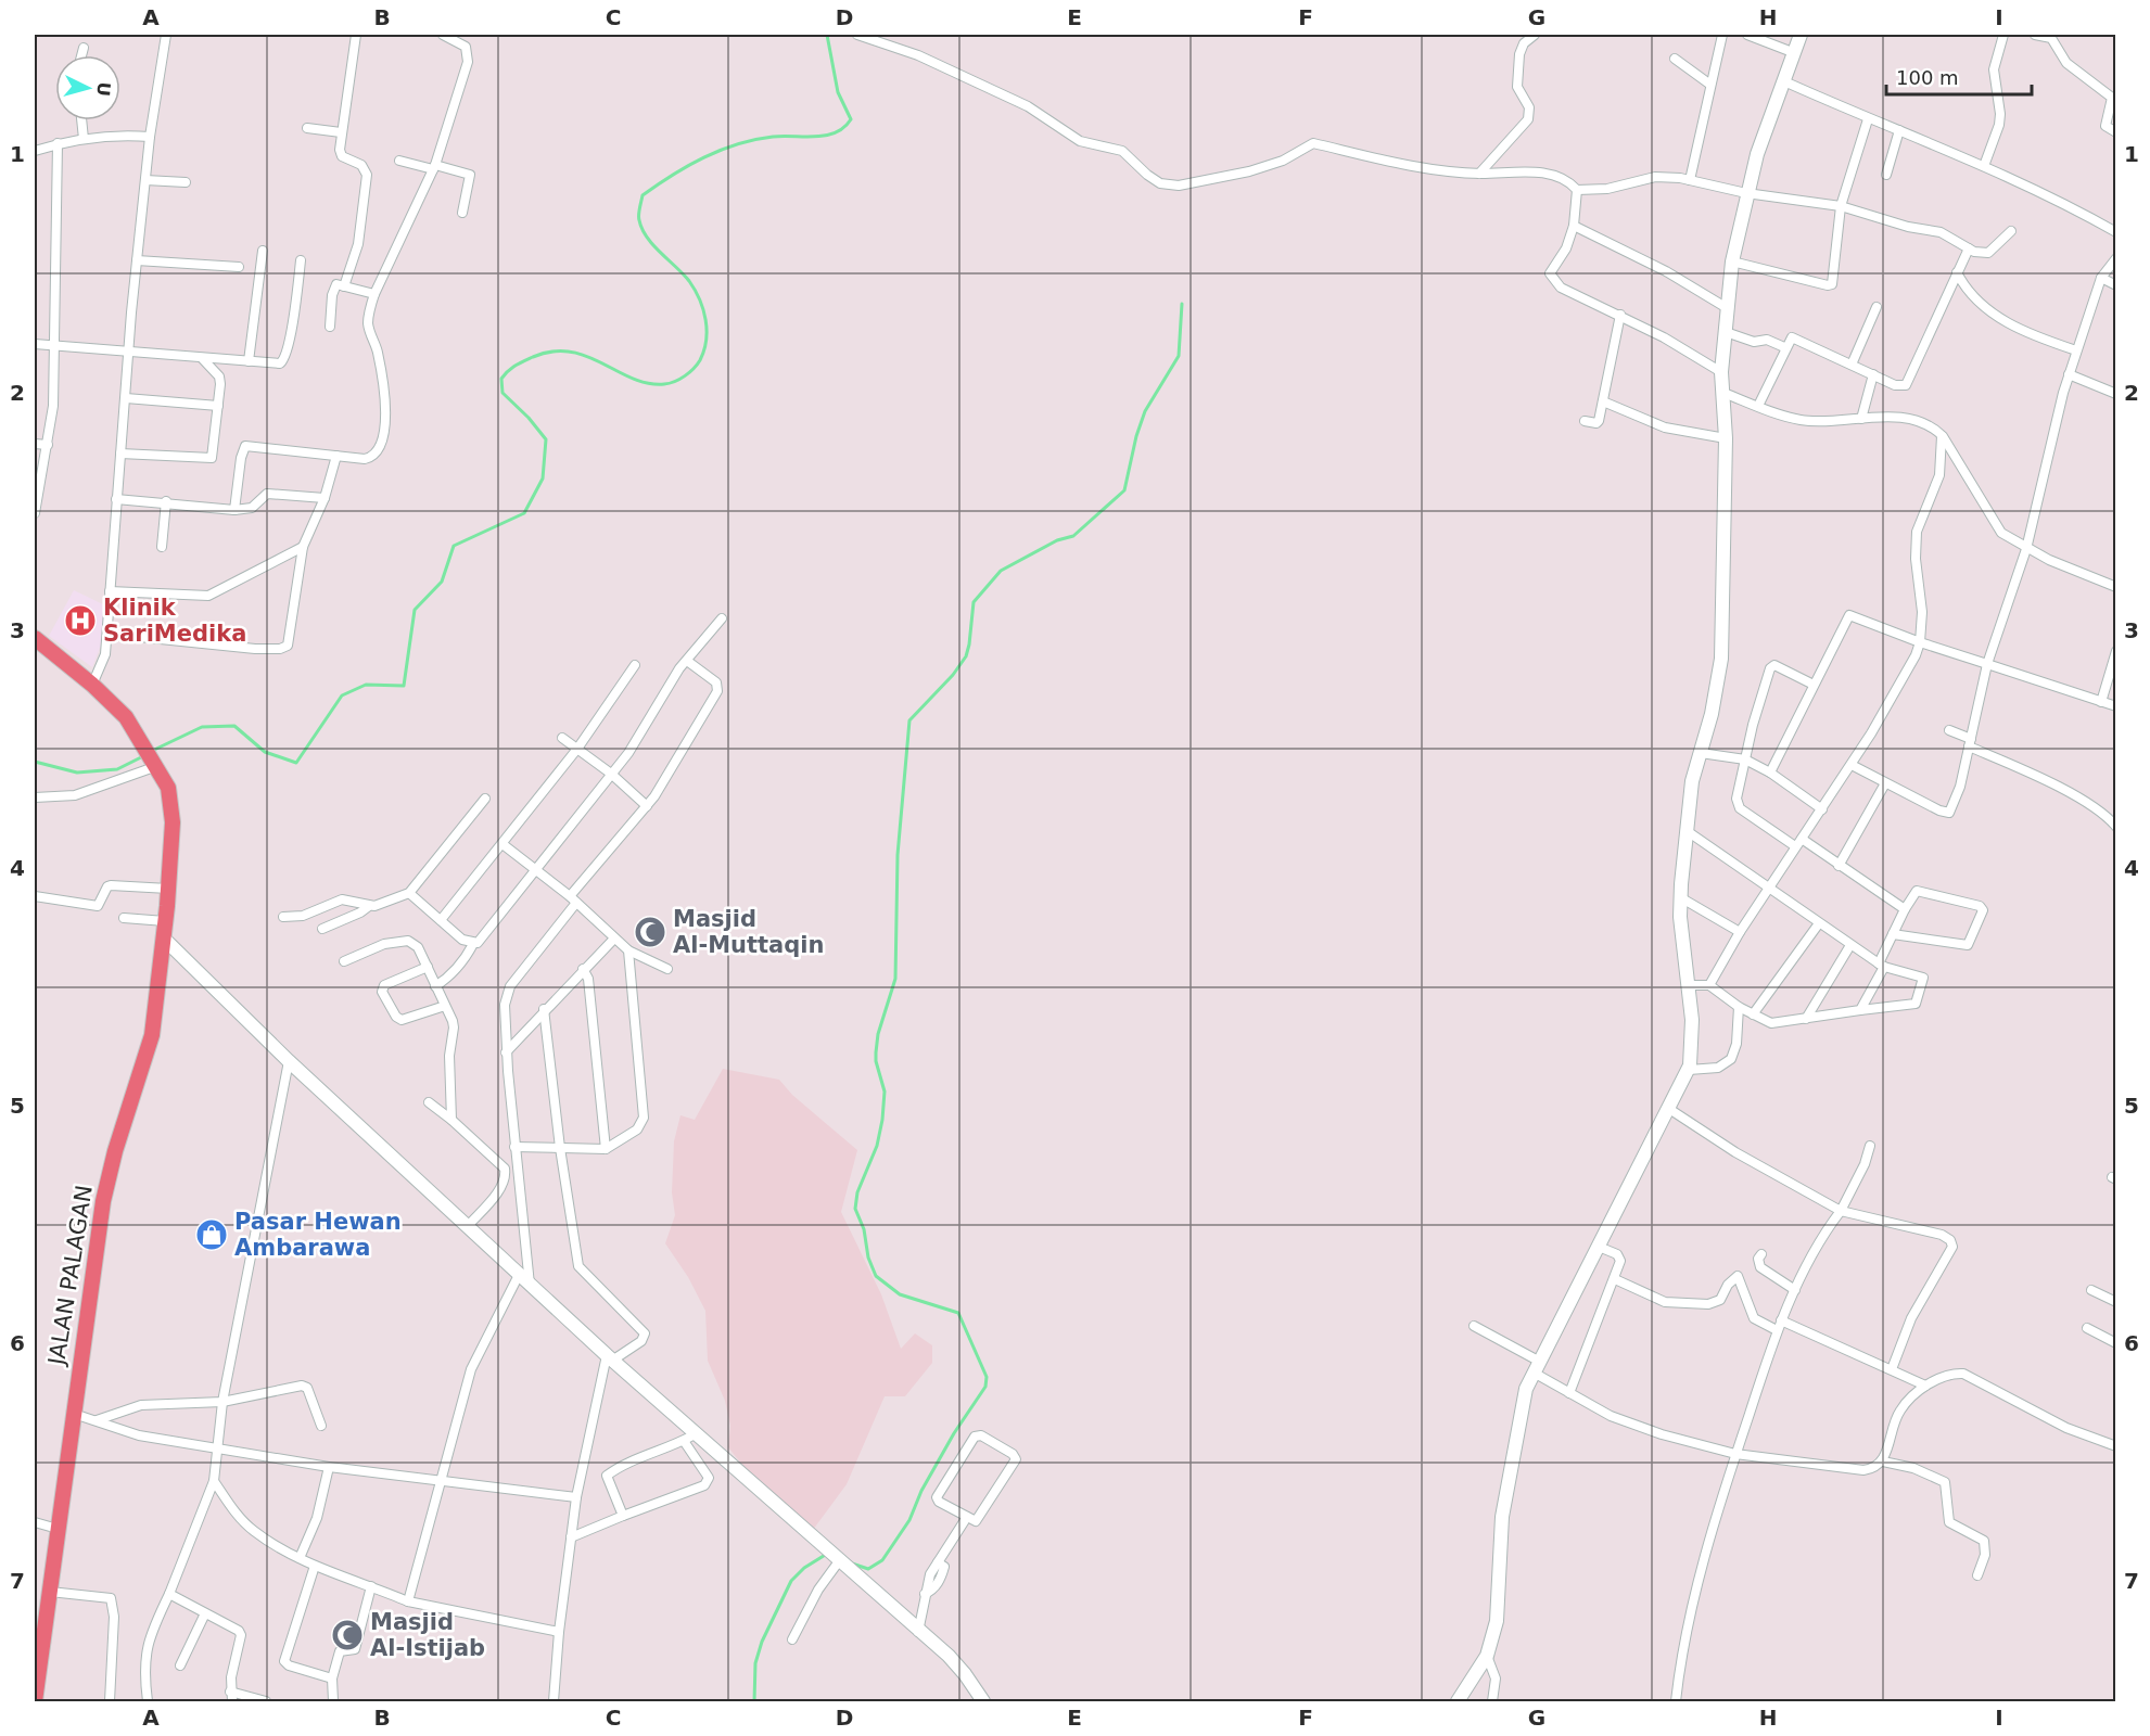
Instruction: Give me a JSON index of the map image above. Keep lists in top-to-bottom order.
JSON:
{
  "streets": {
    "main road": ["JALAN PALAGAN"]
  },
  "places": {
    "hospital": ["Klinik SariMedika"],
    "mosque": ["Masjid Al-Muttaqin", "Masjid Al-Istijab"],
    "shop": ["Pasar Hewan Ambarawa"]
  },
  "scale_bar": "100 m",
  "north": "right",
  "grid": {
    "columns": [
      "A",
      "B",
      "C",
      "D",
      "E",
      "F",
      "G",
      "H",
      "I"
    ],
    "rows": [
      "1",
      "2",
      "3",
      "4",
      "5",
      "6",
      "7"
    ]
  }
}
